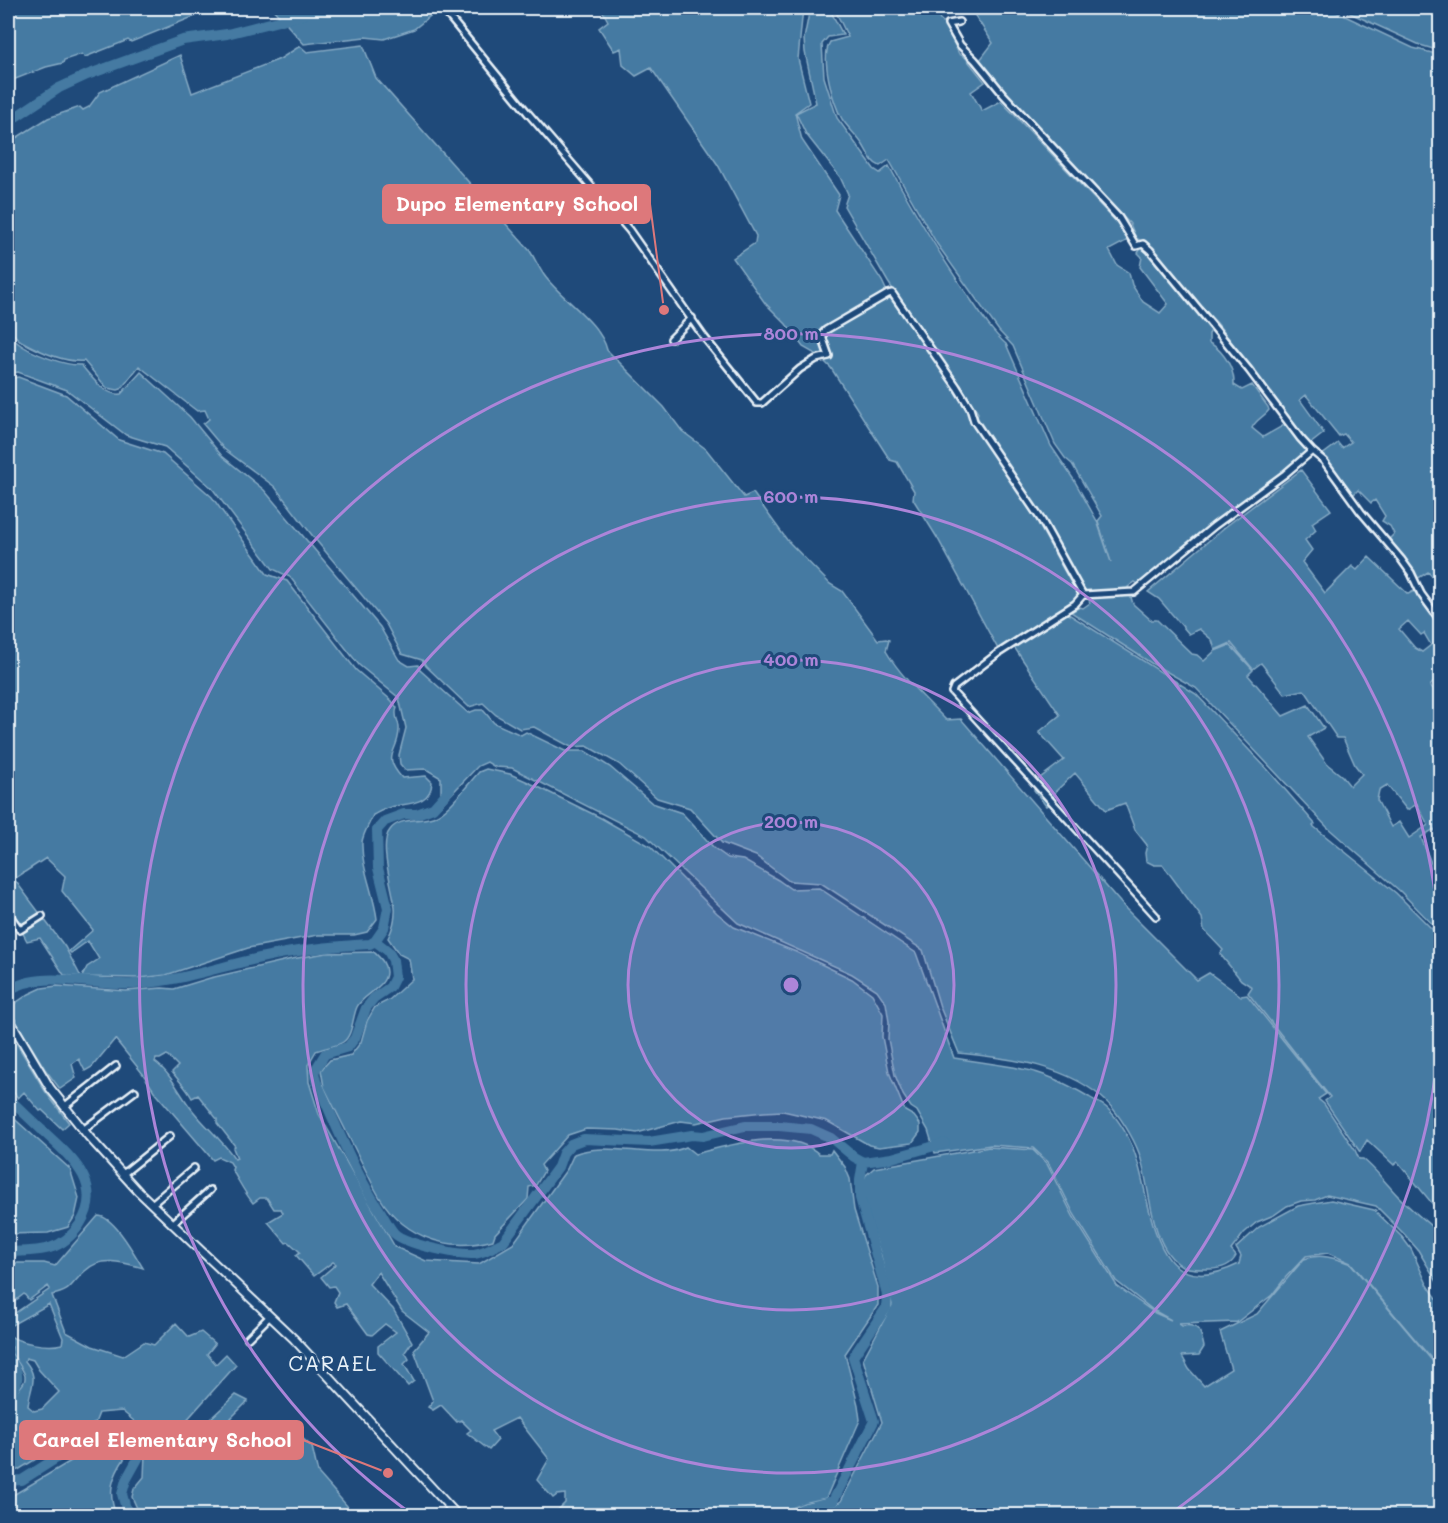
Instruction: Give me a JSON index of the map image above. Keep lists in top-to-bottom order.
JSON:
{
  "districts": ["CARAEL"],
  "places": ["Dupo Elementary School", "Carael Elementary School"],
  "rings": [
    "800 m",
    "600 m",
    "400 m",
    "200 m"
  ]
}
